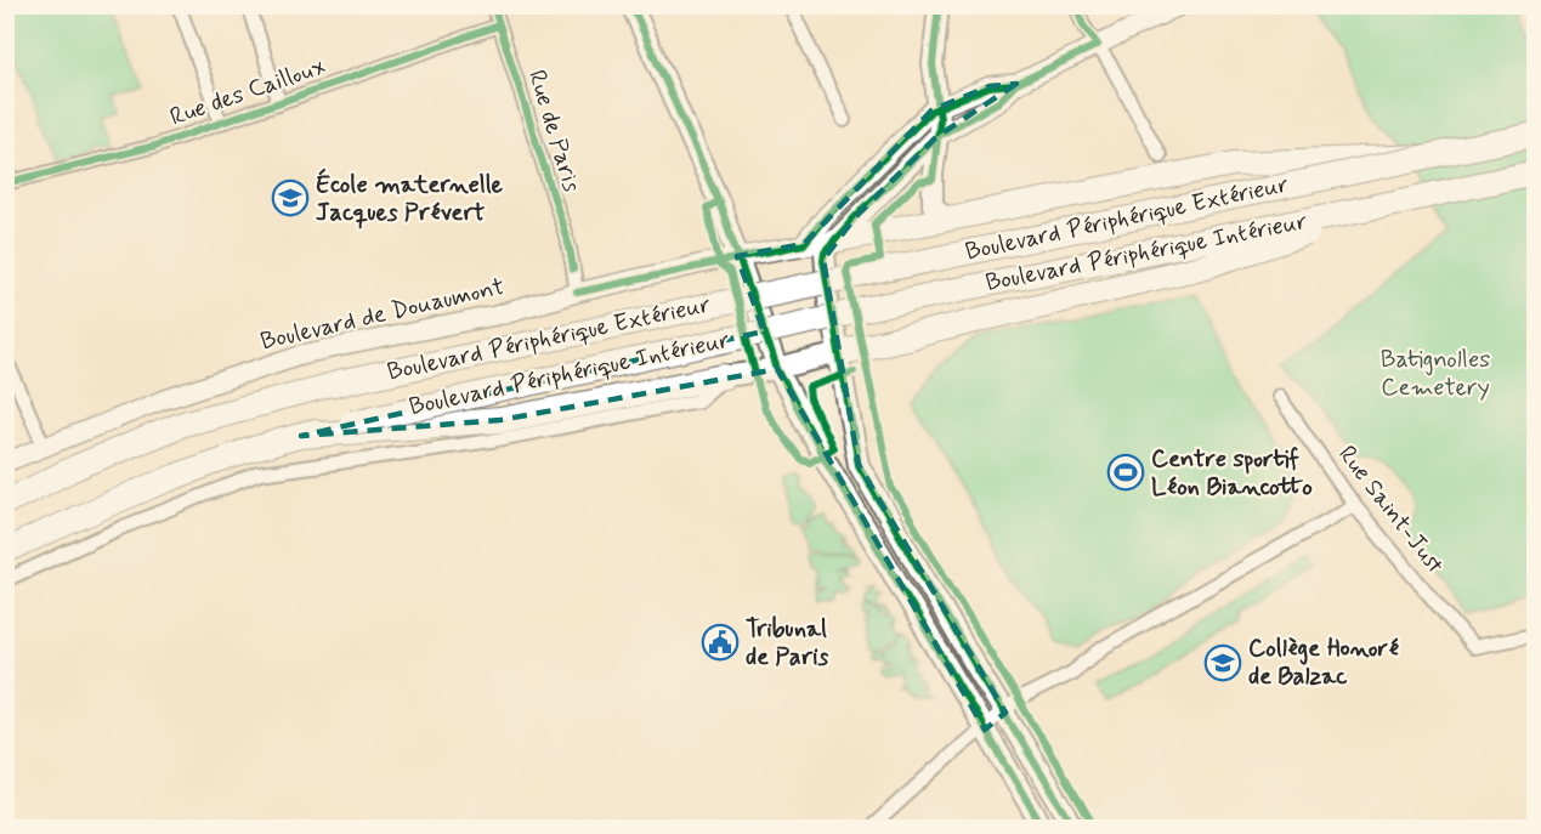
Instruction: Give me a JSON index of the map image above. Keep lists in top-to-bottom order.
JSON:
{
  "streets": {
    "highway": ["Boulevard Périphérique Extérieur", "Boulevard Périphérique Intérieur"],
    "main road": ["Boulevard de Douaumont"],
    "street": ["Rue des Cailloux", "Rue de Paris", "Rue Saint-Just"]
  },
  "crossings": [
    ["Rue des Cailloux", "Rue de Paris"],
    ["Rue de Paris", "Boulevard de Douaumont"]
  ],
  "parks": ["Batignolles Cemetery"],
  "places": {
    "school or university": ["École maternelle Jacques Prévert", "Collège Honoré de Balzac"],
    "sports": ["Centre sportif Léon Biancotto"],
    "public building": ["Tribunal de Paris"]
  }
}
